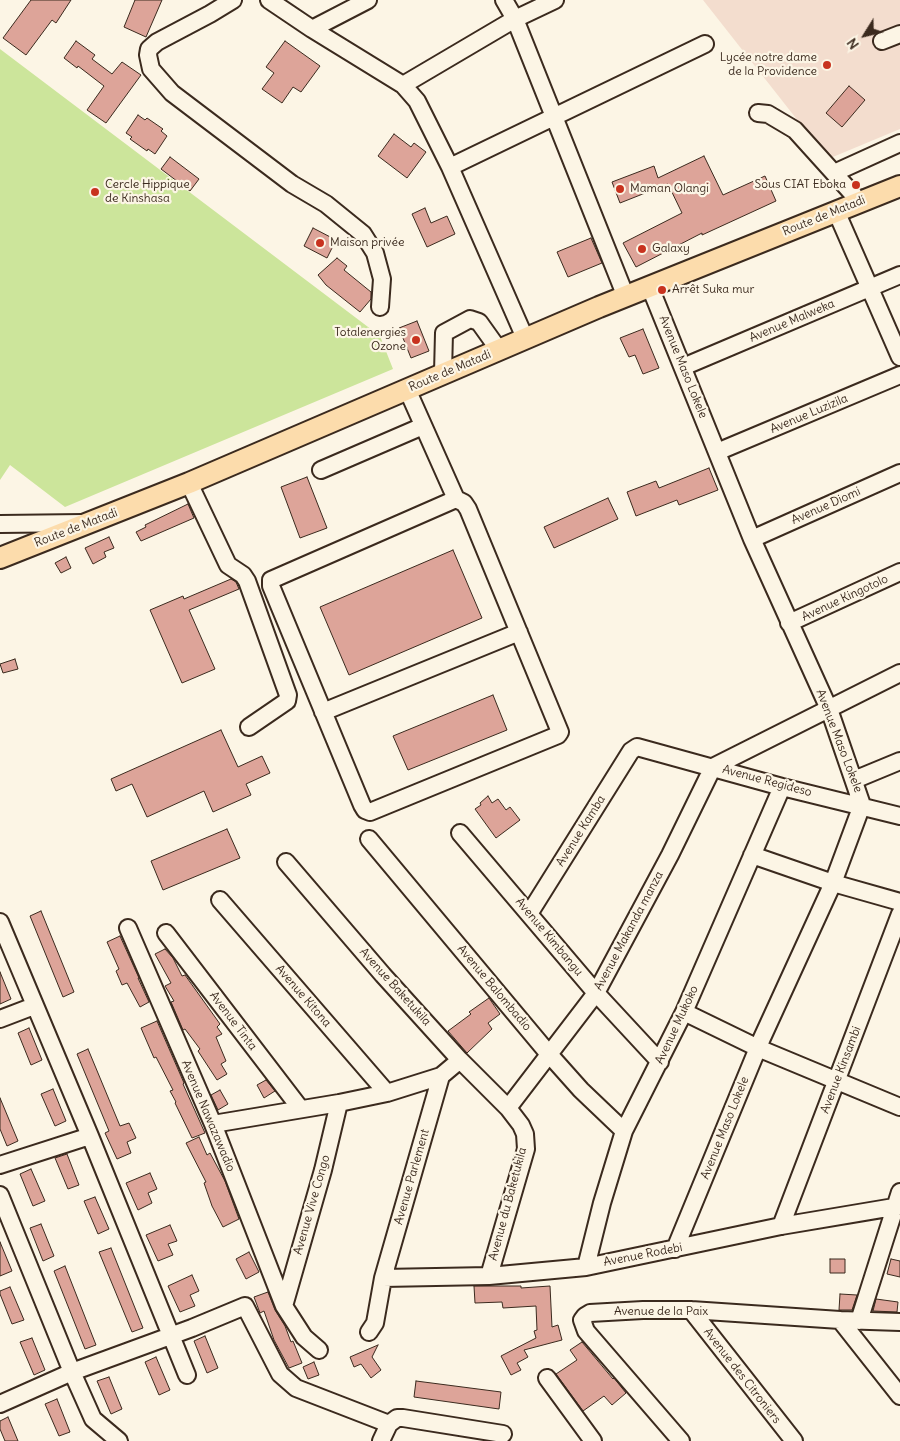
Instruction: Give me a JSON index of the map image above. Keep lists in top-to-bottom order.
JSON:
{
  "streets": {
    "main road": ["Route de Matadi"],
    "street": [
      "Avenue Malweka",
      "Avenue Maso Lokele",
      "Avenue Luzizila",
      "Avenue Diomi",
      "Avenue Kingotolo",
      "Avenue Regideso",
      "Avenue Kamba",
      "Avenue Makanda manza",
      "Avenue Kimbangu",
      "Avenue Baketukila",
      "Avenue Balombadio",
      "Avenue Kitona",
      "Avenue Tinta",
      "Avenue Mukoko",
      "Avenue Kinsambi",
      "Avenue Nawazawadio",
      "Avenue Parlement",
      "Avenue du Baketukila",
      "Avenue Vive Congo",
      "Avenue Rodebi",
      "Avenue de la Paix",
      "Avenue des Citroniers"
    ]
  },
  "crossings": [
    ["Route de Matadi", "Avenue Maso Lokele"],
    ["Avenue Malweka", "Avenue Maso Lokele"],
    ["Avenue Maso Lokele", "Avenue Luzizila"],
    ["Avenue Maso Lokele", "Avenue Diomi"],
    ["Avenue Maso Lokele", "Avenue Kingotolo"],
    ["Avenue Maso Lokele", "Avenue Regideso"],
    ["Avenue Maso Lokele", "Avenue Rodebi"],
    ["Avenue Regideso", "Avenue Kamba"],
    ["Avenue Regideso", "Avenue Makanda manza"],
    ["Avenue Regideso", "Avenue Mukoko"],
    ["Avenue Kamba", "Avenue Kimbangu"],
    ["Avenue Makanda manza", "Avenue Kimbangu"],
    ["Avenue Makanda manza", "Avenue Baketukila"],
    ["Avenue Makanda manza", "Avenue Balombadio"],
    ["Avenue Makanda manza", "Avenue du Baketukila"],
    ["Avenue Kimbangu", "Avenue Mukoko"],
    ["Avenue Baketukila", "Avenue du Baketukila"],
    ["Avenue Balombadio", "Avenue Mukoko"],
    ["Avenue Mukoko", "Avenue Rodebi"],
    ["Avenue Kinsambi", "Avenue Rodebi"],
    ["Avenue Nawazawadio", "Avenue Vive Congo"],
    ["Avenue Parlement", "Avenue Rodebi"],
    ["Avenue du Baketukila", "Avenue Rodebi"],
    ["Avenue de la Paix", "Avenue des Citroniers"]
  ],
  "places": [
    "Lycée notre dame de la Providence",
    "Sous CIAT Eboka",
    "Maman Olangi",
    "Cercle Hippique de Kinshasa",
    "Maison privée",
    "Galaxy",
    "Arrêt Suka mur",
    "Totalenergies Ozone"
  ],
  "north": "bottom left"
}
